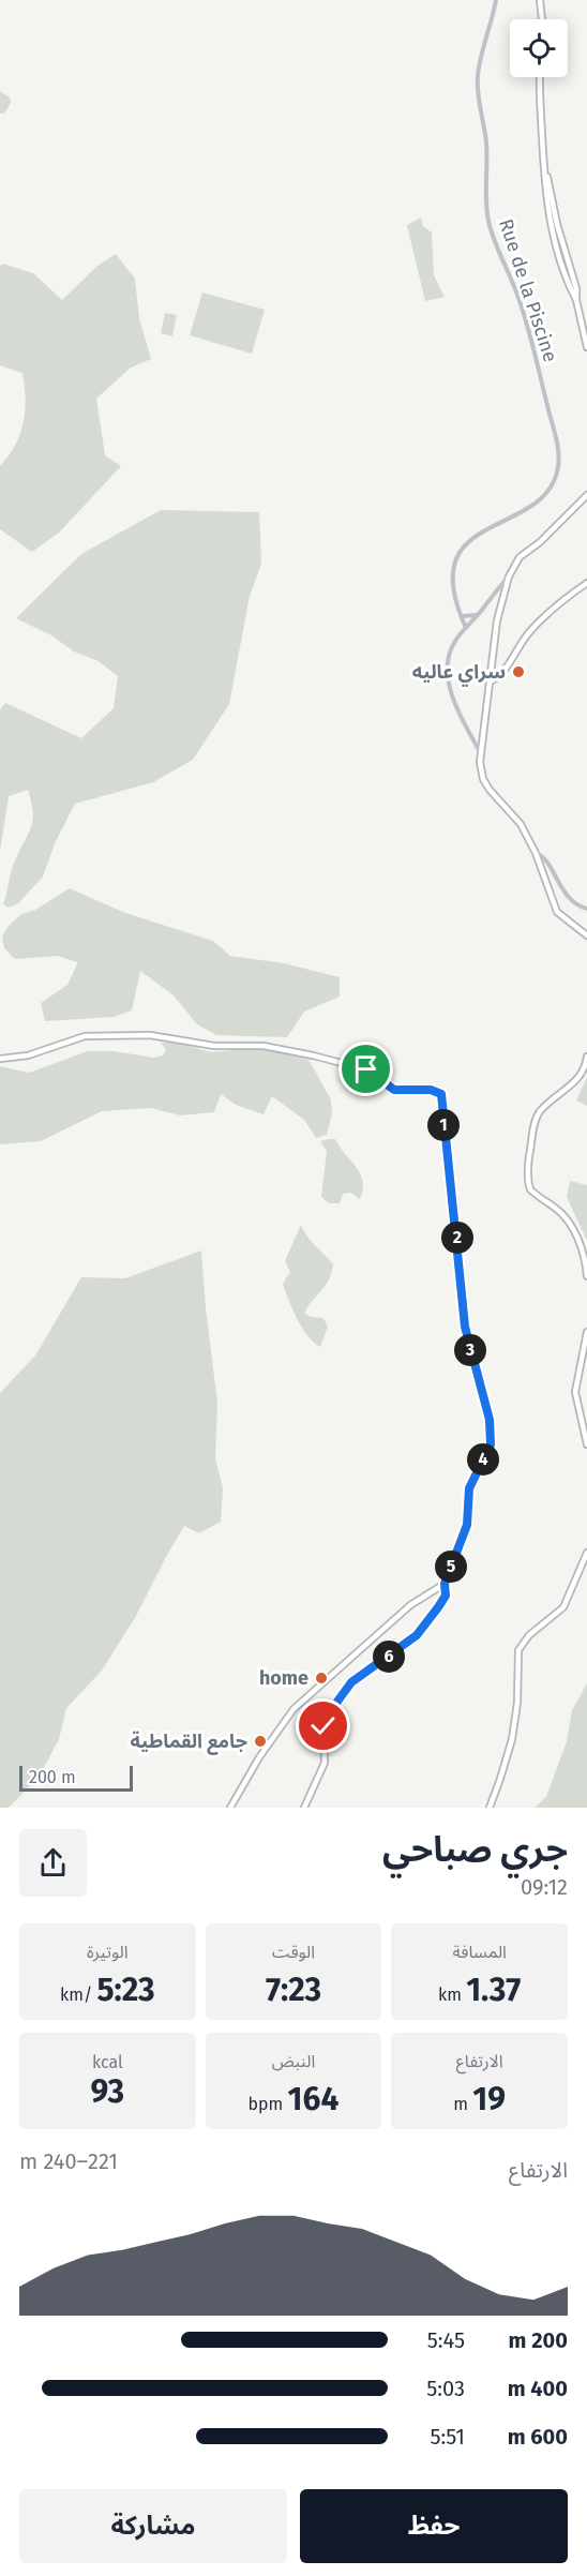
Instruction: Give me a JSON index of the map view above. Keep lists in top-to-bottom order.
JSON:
{
  "streets": {
    "street": ["Rue de la Piscine"]
  },
  "places": ["سراي عاليه", "home", "جامع القماطية"],
  "scale_bar": "200 m",
  "page": {
    "pins": [
      "1",
      "2",
      "3",
      "4",
      "5",
      "6"
    ],
    "scale": "200 m",
    "heading": ["جري صباحي", "09:12"],
    "stats": [
      ["المسافة", "1.37 km"],
      ["الوقت", "7:23"],
      ["الوتيرة", "5:23 /km"],
      ["الارتفاع", "19 m"],
      ["النبض", "164 bpm"],
      ["kcal", "93"]
    ],
    "chart": ["الارتفاع", "221–240 m"],
    "list": [
      {
        "name": "200 m",
        "note": "5:45"
      },
      {
        "name": "400 m",
        "note": "5:03"
      },
      {
        "name": "600 m",
        "note": "5:51"
      }
    ],
    "buttons": ["حفظ", "مشاركة"]
  }
}
